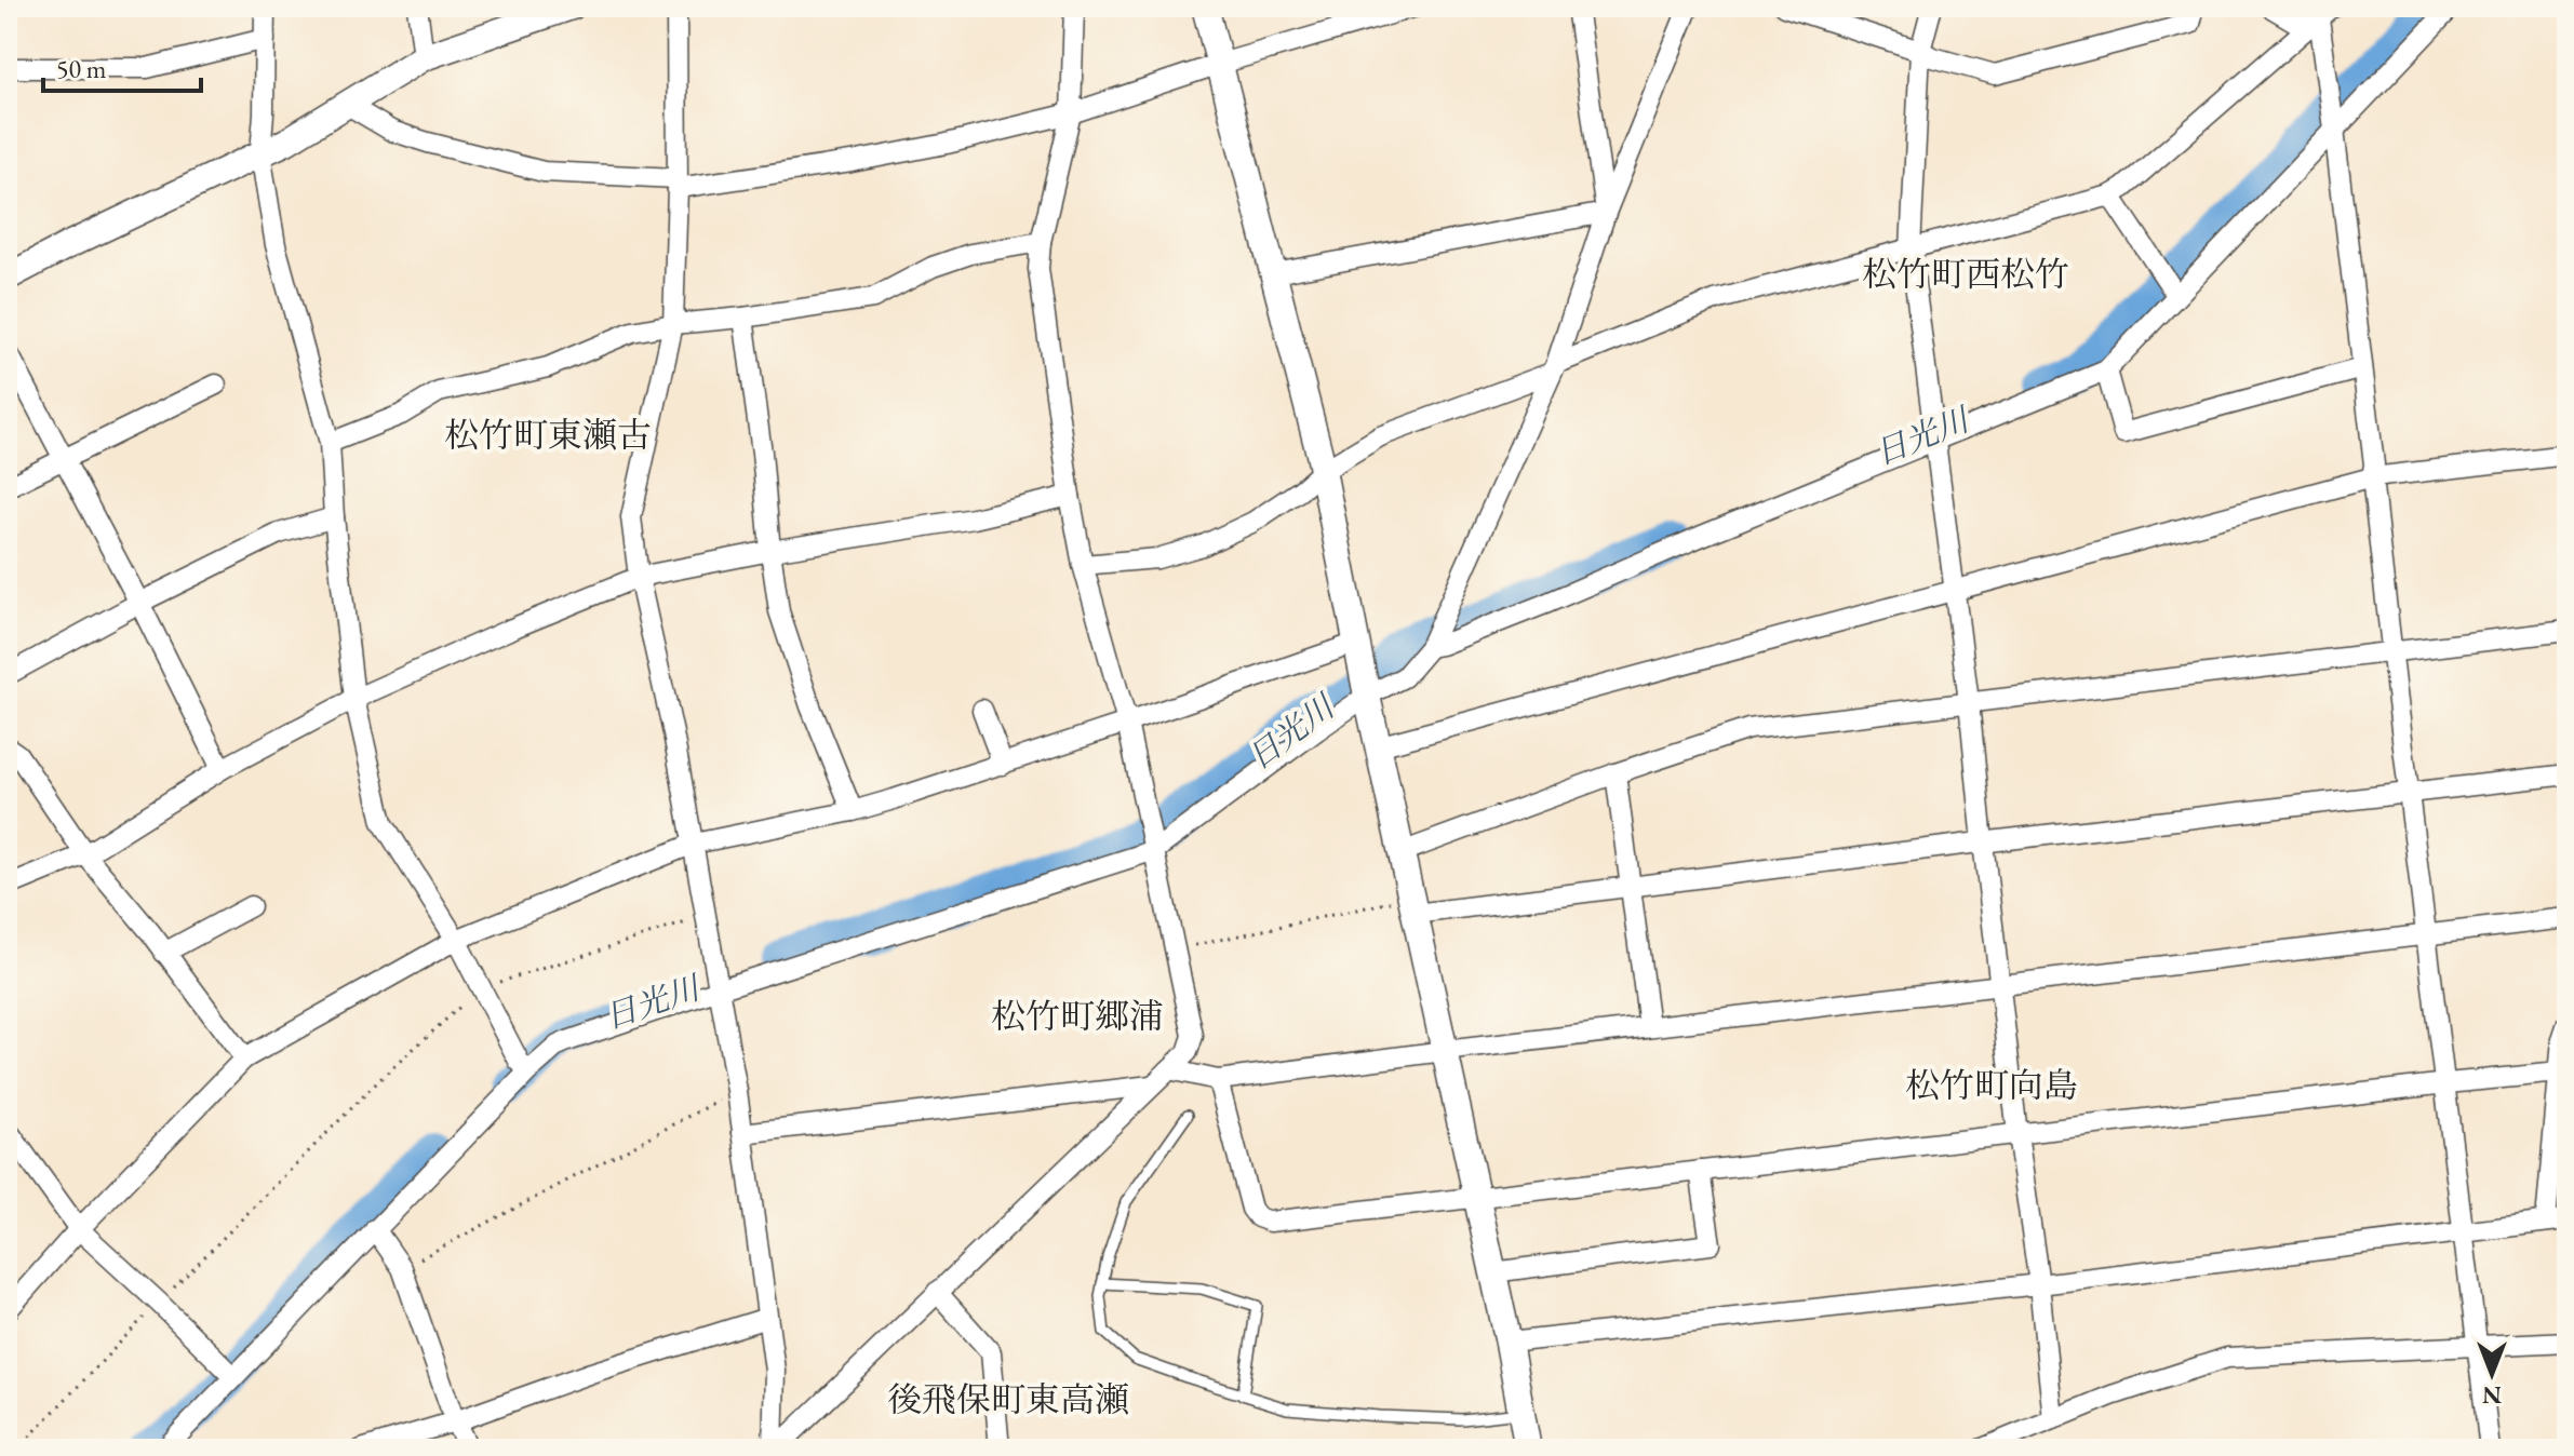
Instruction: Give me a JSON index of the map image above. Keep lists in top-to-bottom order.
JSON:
{
  "districts": [
    "松竹町西松竹",
    "松竹町東瀬古",
    "松竹町郷浦",
    "松竹町向島",
    "後飛保町東高瀬"
  ],
  "water": ["日光川"],
  "scale_bar": "50 m",
  "north": "bottom"
}
